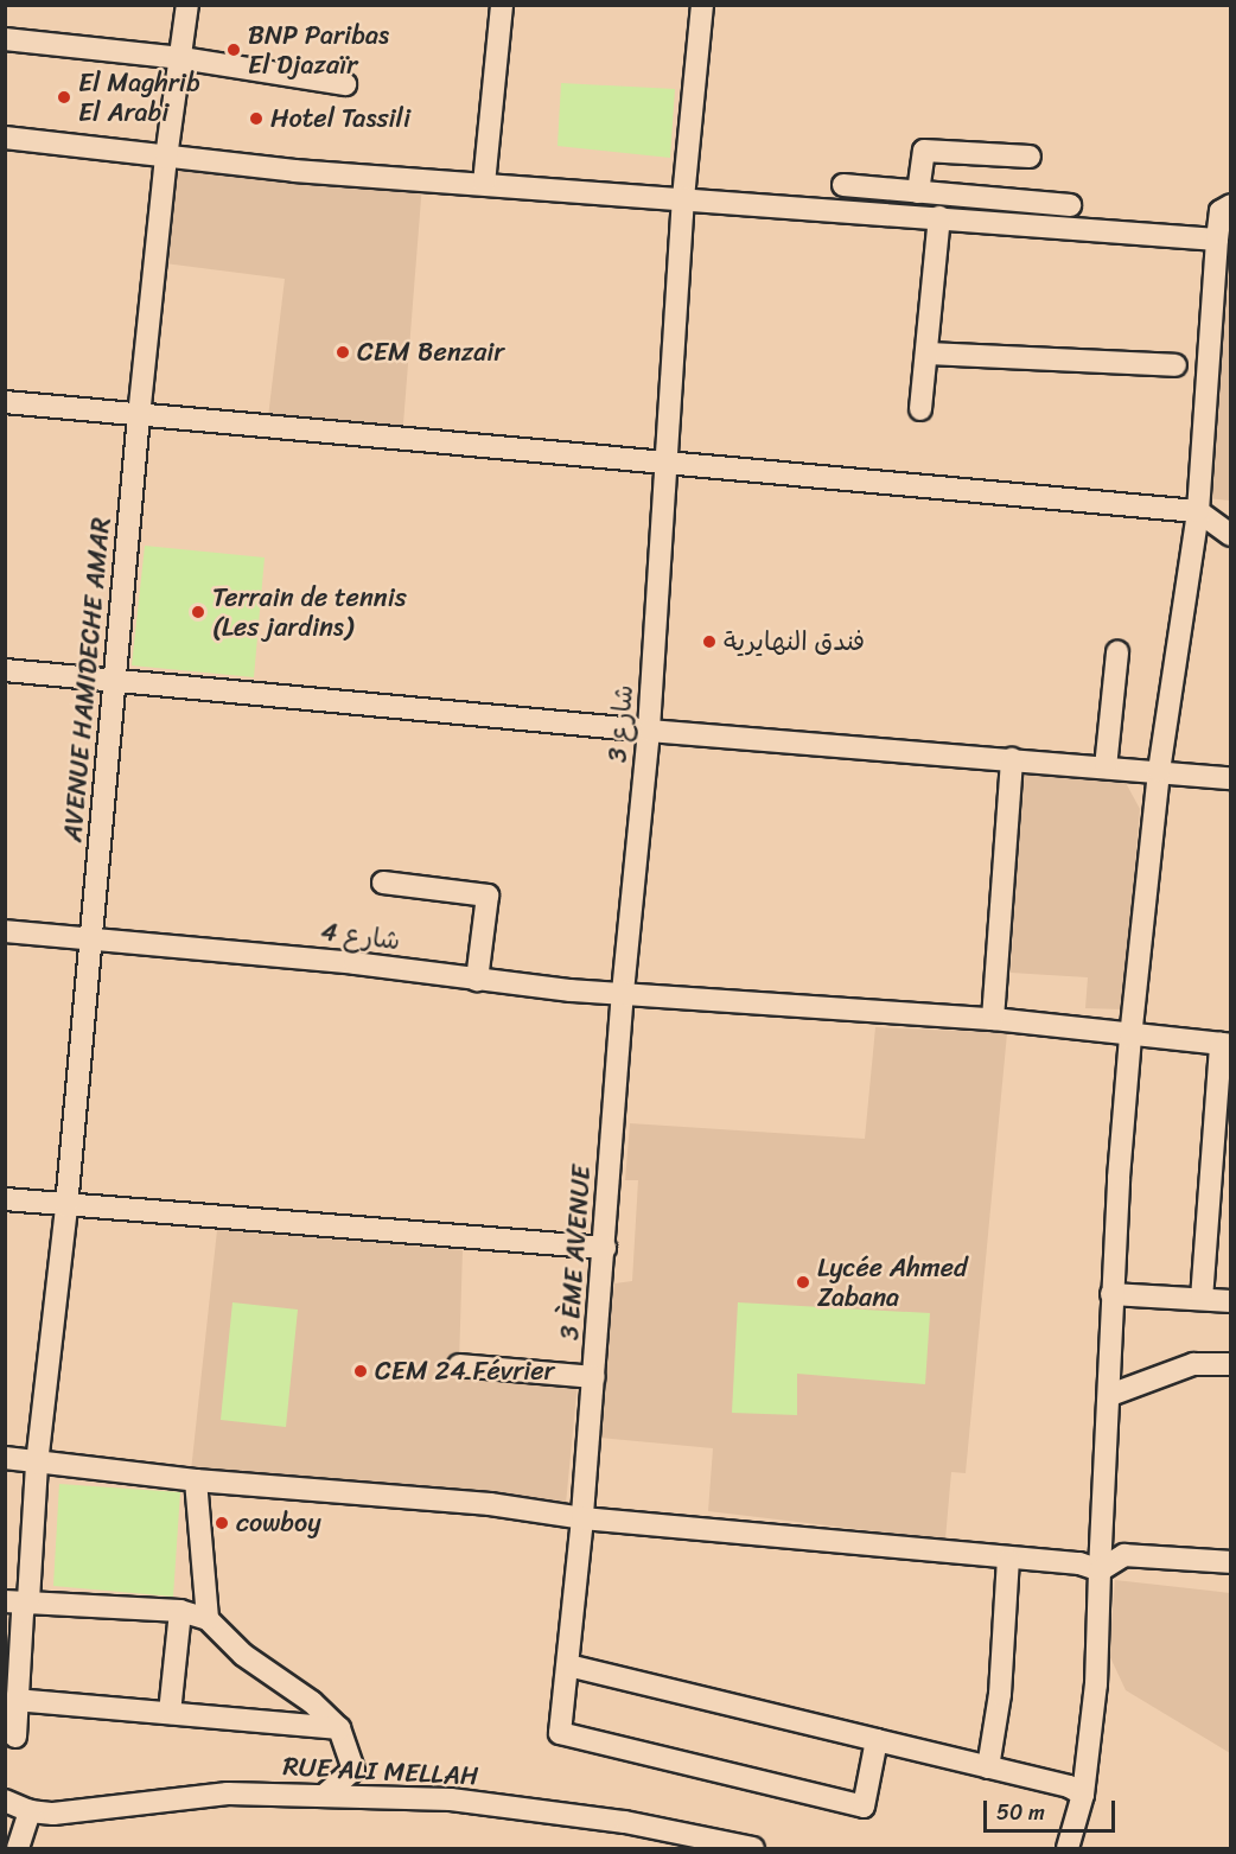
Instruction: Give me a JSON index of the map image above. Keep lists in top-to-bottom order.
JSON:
{
  "streets": {
    "street": [
      "AVENUE HAMIDECHE AMAR",
      "شارع 3",
      "شارع 4",
      "3 ÈME AVENUE",
      "RUE ALI MELLAH"
    ]
  },
  "crossings": [
    ["AVENUE HAMIDECHE AMAR", "شارع 4"],
    ["شارع 3", "شارع 4"],
    ["شارع 3", "3 ÈME AVENUE"],
    ["شارع 4", "3 ÈME AVENUE"]
  ],
  "places": [
    "BNP Paribas El Djazaïr",
    "El Maghrib El Arabi",
    "Hotel Tassili",
    "CEM Benzair",
    "Terrain de tennis (Les jardins)",
    "فندق النهايرية",
    "Lycée Ahmed Zabana",
    "CEM 24 Février",
    "cowboy"
  ],
  "scale_bar": "50 m"
}
